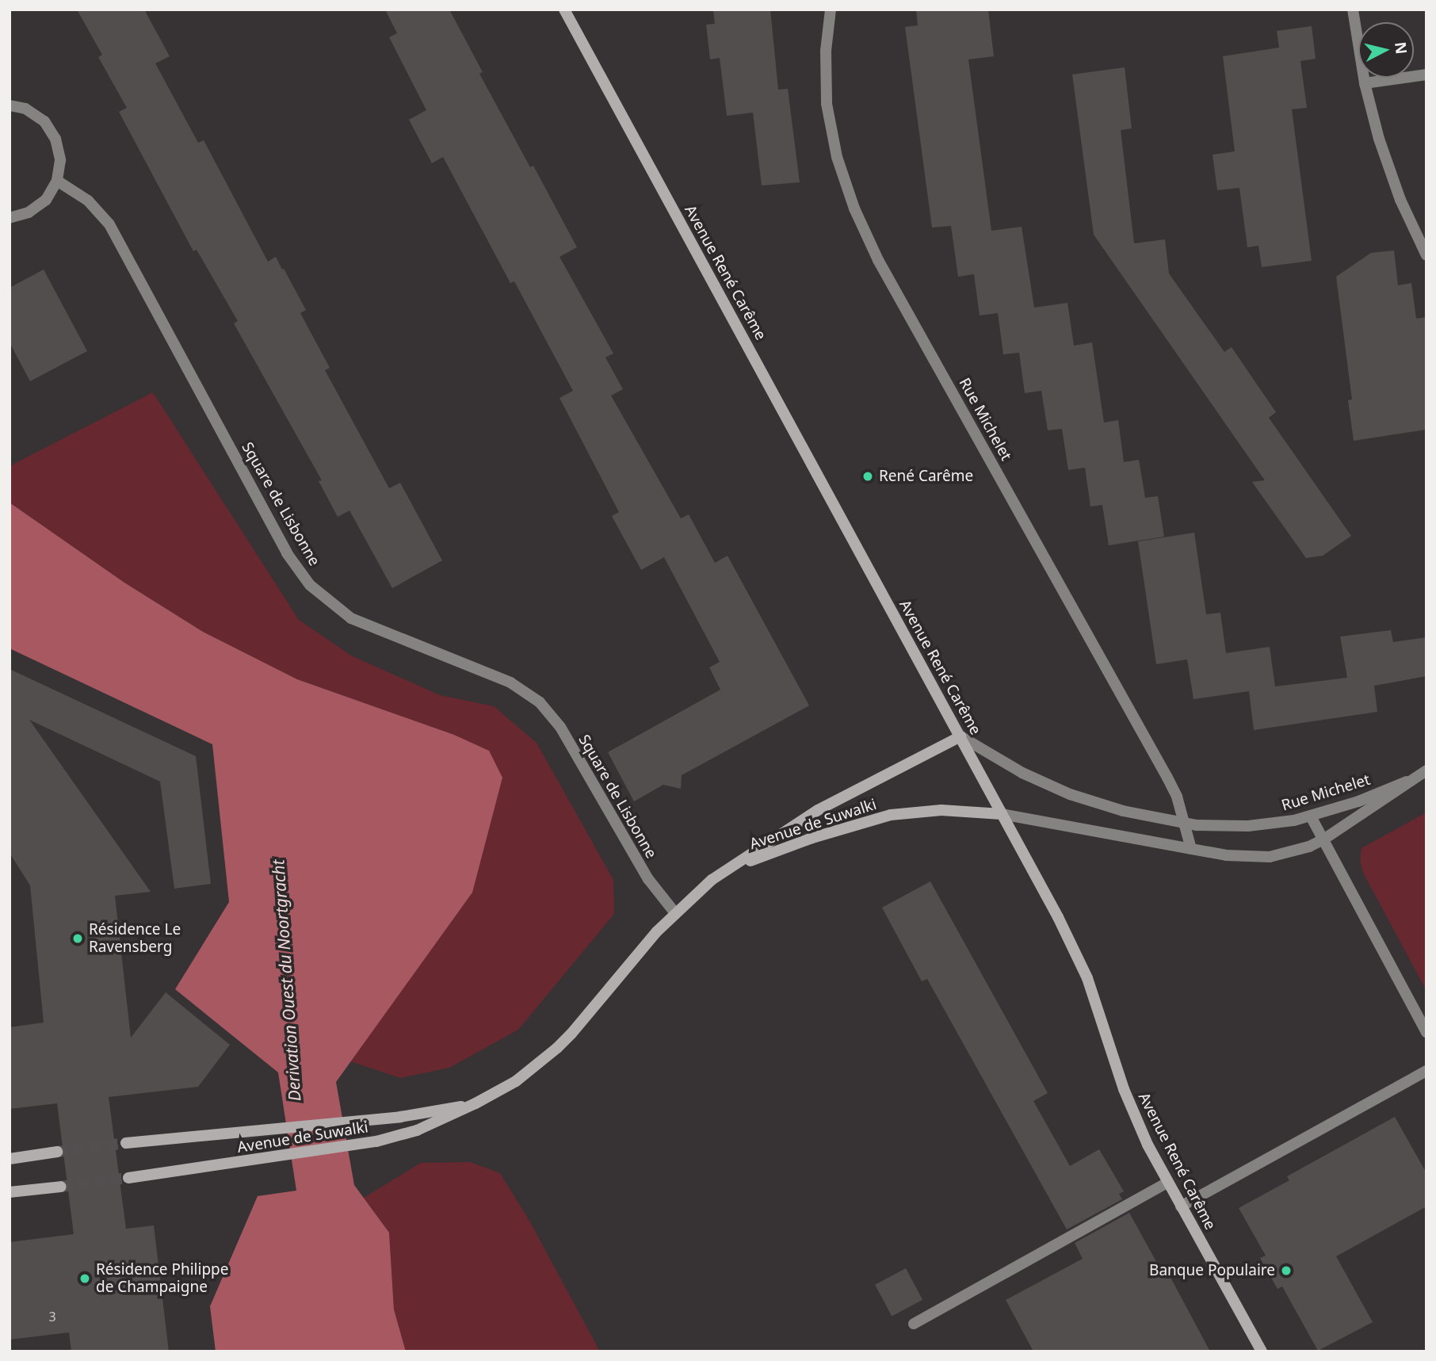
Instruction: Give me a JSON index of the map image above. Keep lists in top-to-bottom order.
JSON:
{
  "streets": {
    "street": [
      "Avenue René Carême",
      "Rue Michelet",
      "Square de Lisbonne",
      "Avenue de Suwalki"
    ]
  },
  "crossings": [
    ["Avenue René Carême", "Rue Michelet"],
    ["Avenue René Carême", "Avenue de Suwalki"],
    ["Rue Michelet", "Avenue de Suwalki"],
    ["Square de Lisbonne", "Avenue de Suwalki"]
  ],
  "water": ["Derivation Ouest du Noortgracht"],
  "places": [
    "René Carême",
    "Résidence Le Ravensberg",
    "Banque Populaire",
    "Résidence Philippe de Champaigne"
  ],
  "house_numbers": ["3"],
  "north": "right"
}
